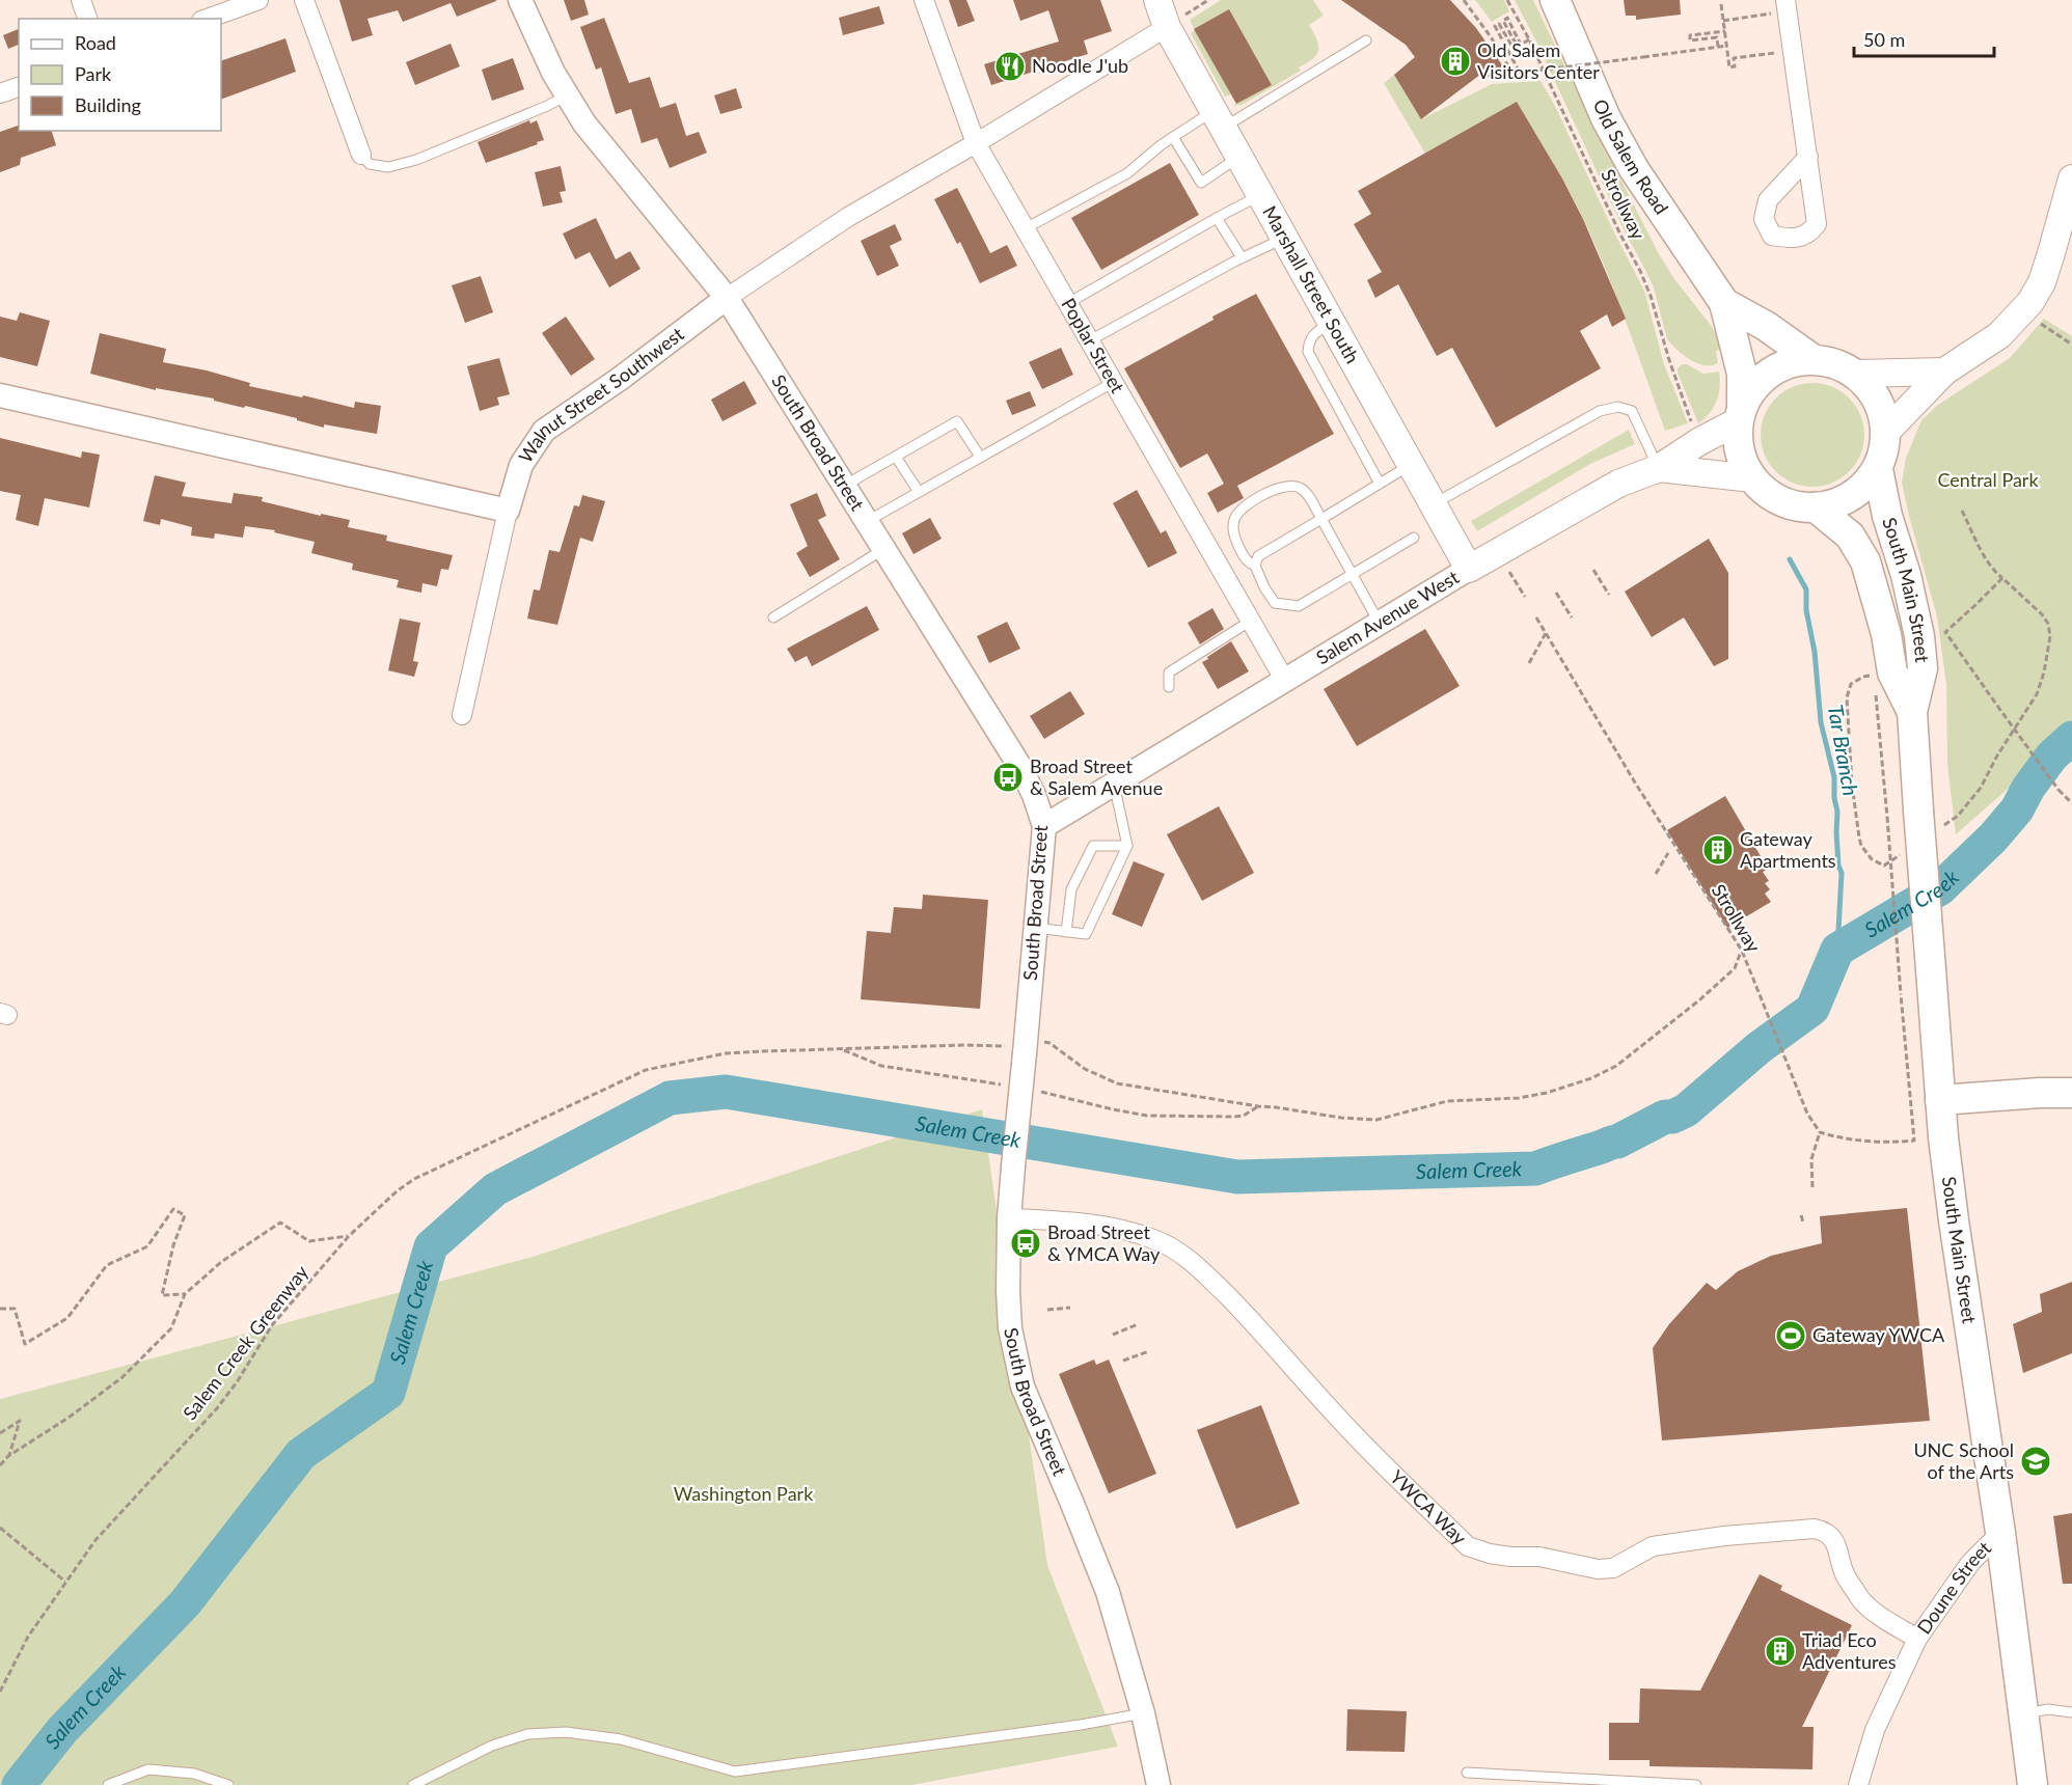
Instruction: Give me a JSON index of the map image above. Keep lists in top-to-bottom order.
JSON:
{
  "streets": {
    "main road": [
      "Old Salem Road",
      "Marshall Street South",
      "South Main Street",
      "Salem Avenue West"
    ],
    "street": [
      "Poplar Street",
      "Walnut Street Southwest",
      "South Broad Street",
      "YWCA Way",
      "Doune Street"
    ],
    "path": ["Strollway", "Salem Creek Greenway"]
  },
  "crossings": [
    ["Old Salem Road", "South Main Street"],
    ["Old Salem Road", "Salem Avenue West"],
    ["Marshall Street South", "Walnut Street Southwest"],
    ["Marshall Street South", "Salem Avenue West"],
    ["Poplar Street", "Walnut Street Southwest"],
    ["Poplar Street", "Salem Avenue West"],
    ["Walnut Street Southwest", "South Broad Street"],
    ["South Broad Street", "Salem Avenue West"],
    ["South Broad Street", "Salem Creek Greenway"],
    ["South Broad Street", "YWCA Way"],
    ["South Main Street", "Salem Avenue West"],
    ["South Main Street", "Doune Street"],
    ["YWCA Way", "Doune Street"]
  ],
  "water": ["Tar Branch", "Salem Creek"],
  "parks": ["Central Park", "Washington Park"],
  "places": {
    "building": ["Old Salem Visitors Center", "Gateway Apartments", "Triad Eco Adventures"],
    "restaurant": ["Noodle J'ub"],
    "bus stop": ["Broad Street & Salem Avenue", "Broad Street & YMCA Way"],
    "sports": ["Gateway YWCA"],
    "school or university": ["UNC School of the Arts"]
  },
  "legend": ["Road", "Park", "Building"],
  "scale_bar": "50 m"
}
